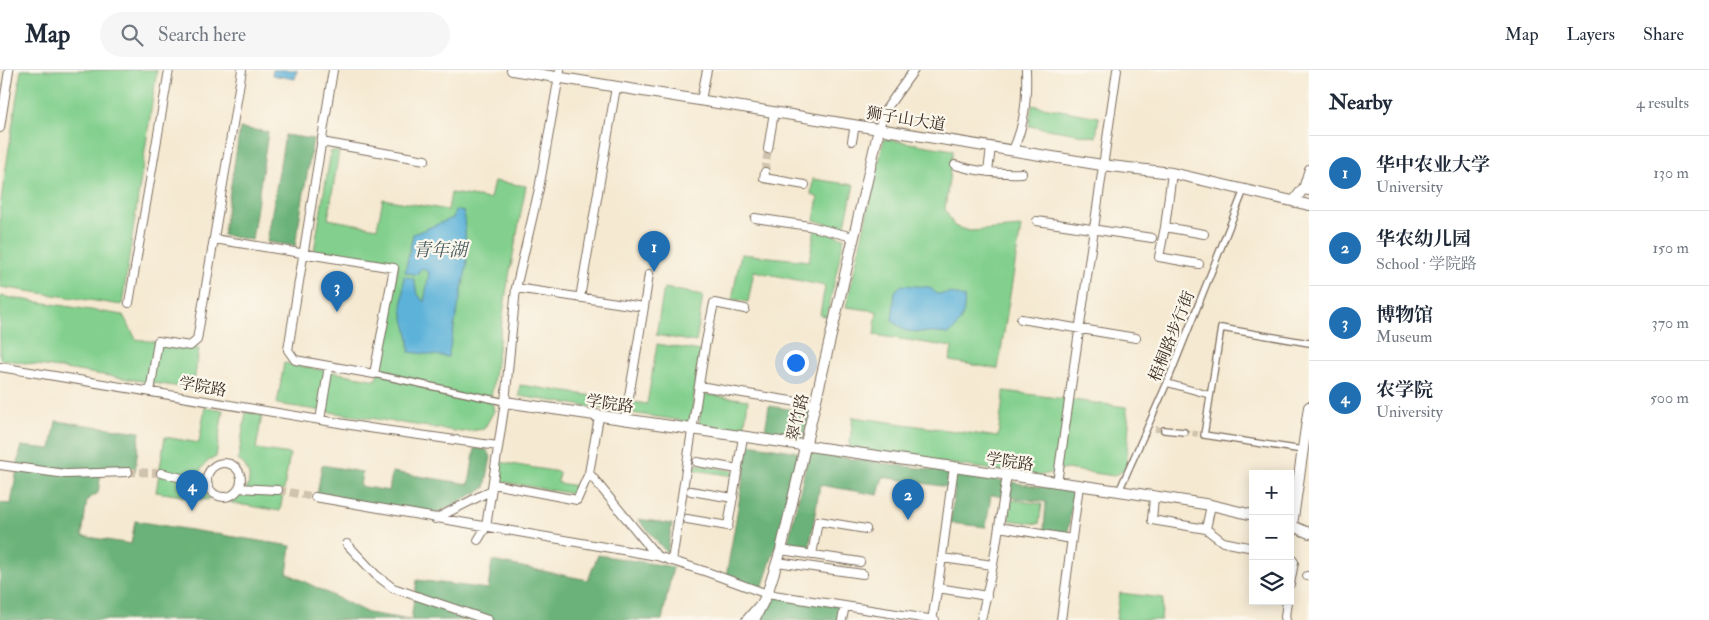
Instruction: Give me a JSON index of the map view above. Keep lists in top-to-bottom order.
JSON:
{
  "streets": {
    "street": [
      "狮子山大道",
      "梧桐路步行街",
      "学院路",
      "翠竹路"
    ]
  },
  "crossings": [
    ["狮子山大道", "梧桐路步行街"],
    ["狮子山大道", "翠竹路"],
    ["梧桐路步行街", "学院路"],
    ["学院路", "翠竹路"]
  ],
  "water": ["青年湖"],
  "page": {
    "header": "Map",
    "search": "Search here",
    "nav": ["Map", "Layers", "Share"],
    "heading": ["Nearby", "4 results"],
    "list": [
      {
        "mark": "1",
        "name": "华中农业大学",
        "note": "University",
        "value": "130 m"
      },
      {
        "mark": "2",
        "name": "华农幼儿园",
        "note": "School · 学院路",
        "value": "150 m"
      },
      {
        "mark": "3",
        "name": "博物馆",
        "note": "Museum",
        "value": "370 m"
      },
      {
        "mark": "4",
        "name": "农学院",
        "note": "University",
        "value": "500 m"
      }
    ],
    "pins": [
      "1",
      "3",
      "4",
      "2"
    ],
    "map_buttons": ["+", "−"]
  }
}
